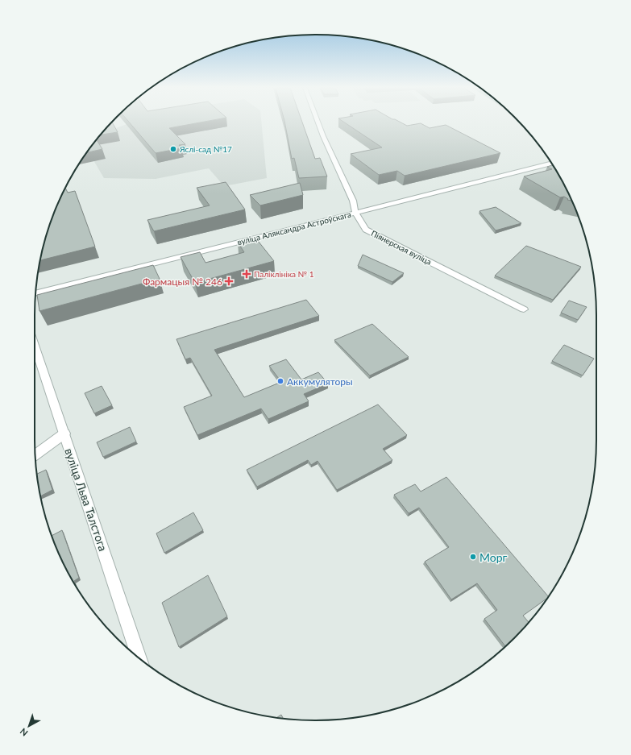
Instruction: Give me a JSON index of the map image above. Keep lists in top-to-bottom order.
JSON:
{
  "streets": {
    "street": ["вуліца Аляксандра Астроўскага", "Піянерская вуліца", "вуліца Льва Талстога"]
  },
  "crossings": [
    ["вуліца Аляксандра Астроўскага", "Піянерская вуліца"]
  ],
  "places": {
    "other": ["Яслі-сад №17", "Аккумуляторы", "Морг"],
    "health": ["Паліклініка № 1", "Фармацыя № 246"]
  },
  "north": "bottom left"
}
